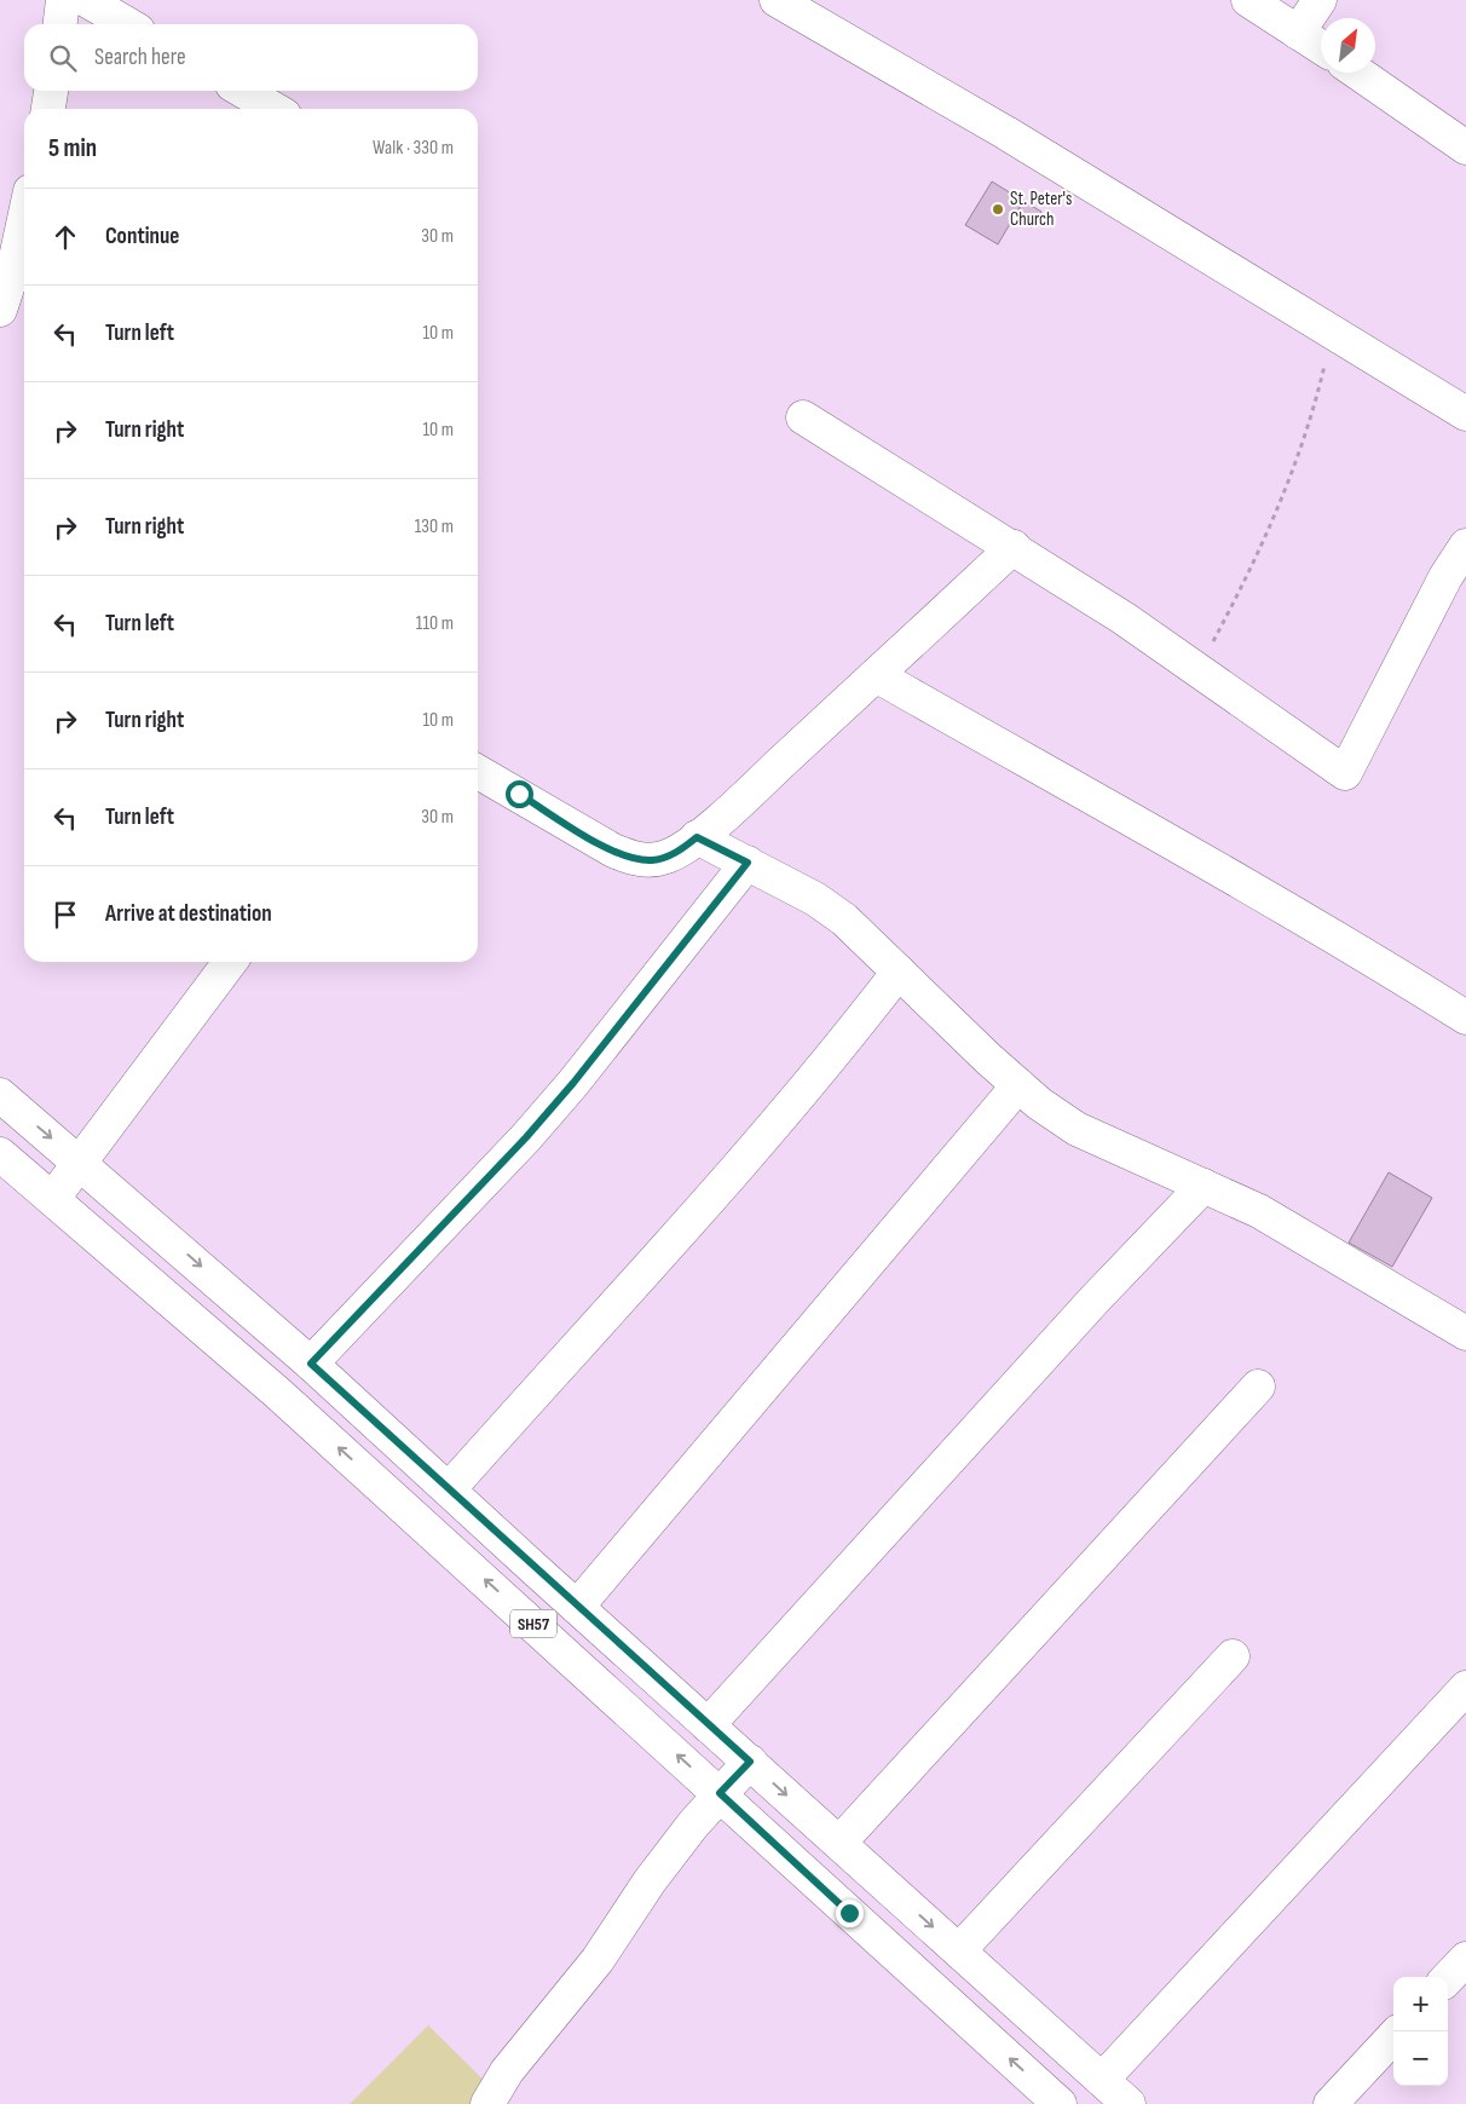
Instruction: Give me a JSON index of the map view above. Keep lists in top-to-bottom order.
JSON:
{
  "streets": {
    "street": ["SH57"]
  },
  "places": ["St. Peter's Church"],
  "north": "top right",
  "page": {
    "search": "Search here",
    "heading": ["5 min", "Walk · 330 m"],
    "list": [
      ["Continue", "30 m"],
      ["Turn left", "10 m"],
      ["Turn right", "10 m"],
      ["Turn right", "130 m"],
      ["Turn left", "110 m"],
      ["Turn right", "10 m"],
      ["Turn left", "30 m"],
      "Arrive at destination"
    ],
    "map_buttons": ["+", "−"]
  }
}
